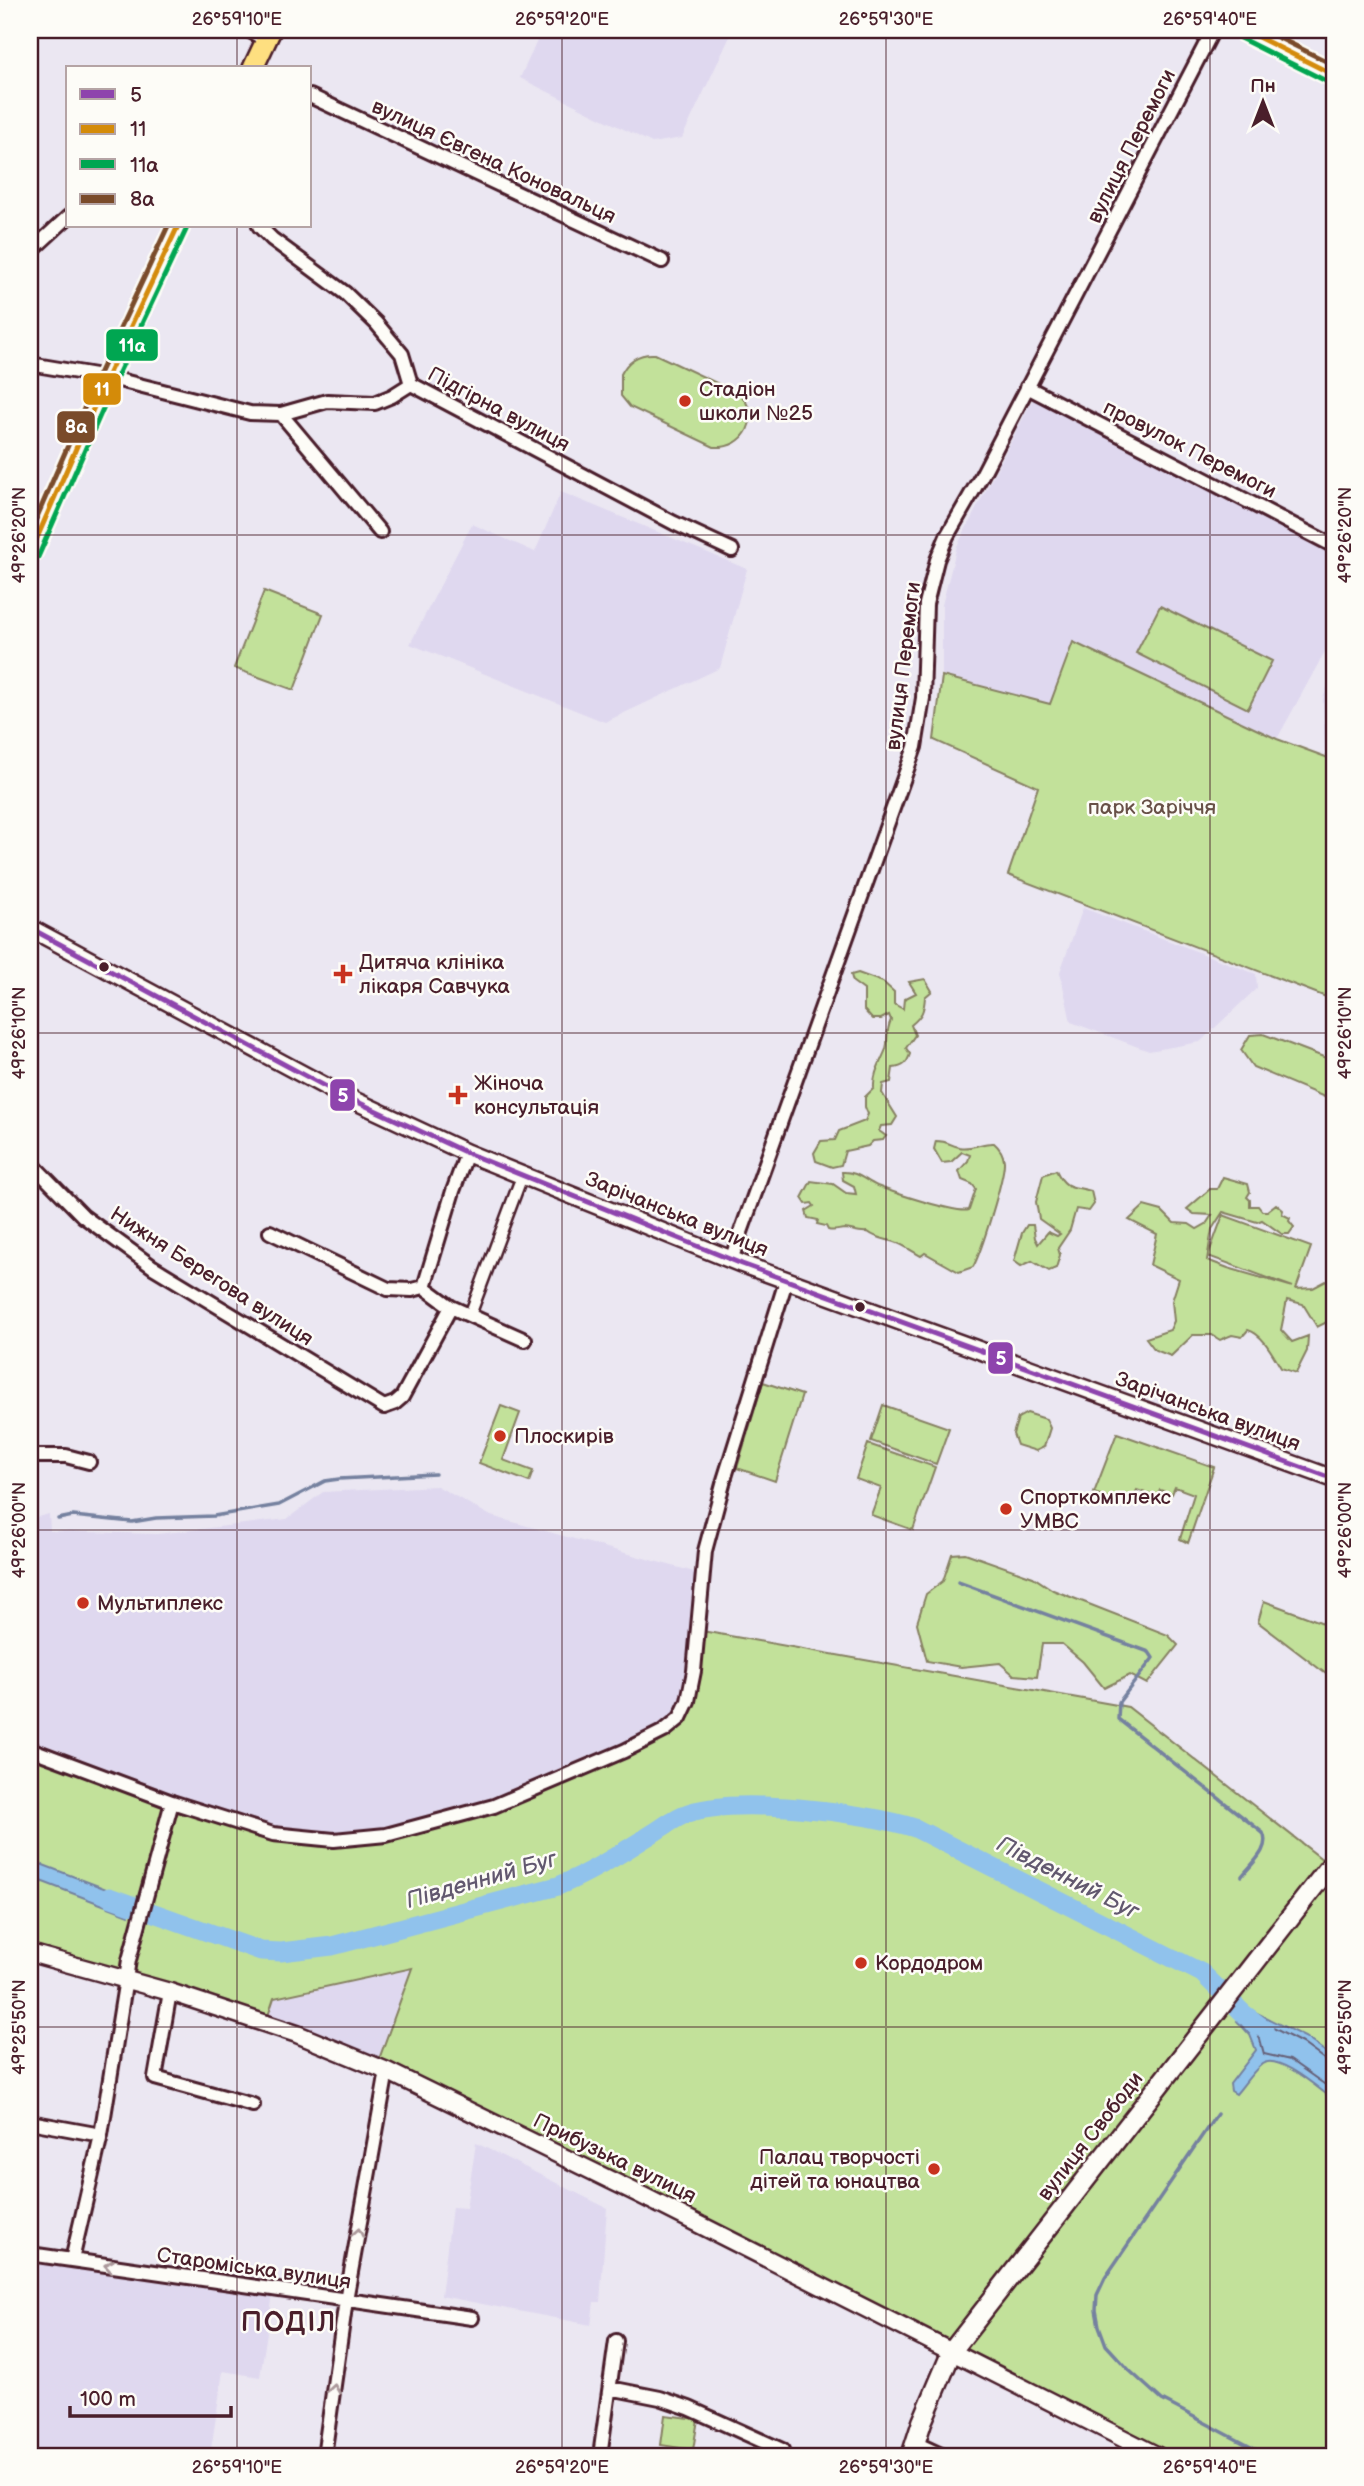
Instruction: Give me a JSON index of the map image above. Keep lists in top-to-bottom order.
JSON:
{
  "streets": {
    "main road": ["вулиця Свободи"],
    "street": [
      "вулиця Перемоги",
      "вулиця Євгена Коновальця",
      "Підгірна вулиця",
      "провулок Перемоги",
      "Зарічанська вулиця",
      "Нижня Берегова вулиця",
      "Прибузька вулиця",
      "Староміська вулиця"
    ]
  },
  "crossings": [
    ["вулиця Перемоги", "провулок Перемоги"],
    ["вулиця Перемоги", "Зарічанська вулиця"],
    ["вулиця Свободи", "Прибузька вулиця"]
  ],
  "one_way": ["Староміська вулиця"],
  "districts": ["ПОДІЛ"],
  "water": ["Південний Буг"],
  "parks": ["парк Заріччя"],
  "places": {
    "other": [
      "Стадіон школи №25",
      "Плоскирів",
      "Спорткомплекс УМВС",
      "Мультиплекс",
      "Кордодром",
      "Палац творчості дітей та юнацтва"
    ],
    "health": ["Дитяча клініка лікаря Савчука", "Жіноча консультація"]
  },
  "lines": [
    "transit line 11",
    "transit line 8а",
    "transit line 11а",
    "transit line 5"
  ],
  "legend": [
    "5",
    "11",
    "11а",
    "8а"
  ],
  "scale_bar": "100 m",
  "north": "top",
  "coordinates": [
    "26°59'10\"E",
    "26°59'20\"E",
    "26°59'30\"E",
    "26°59'40\"E",
    "49°26'20\"N",
    "49°26'10\"N",
    "49°26'00\"N",
    "49°25'50\"N"
  ]
}
